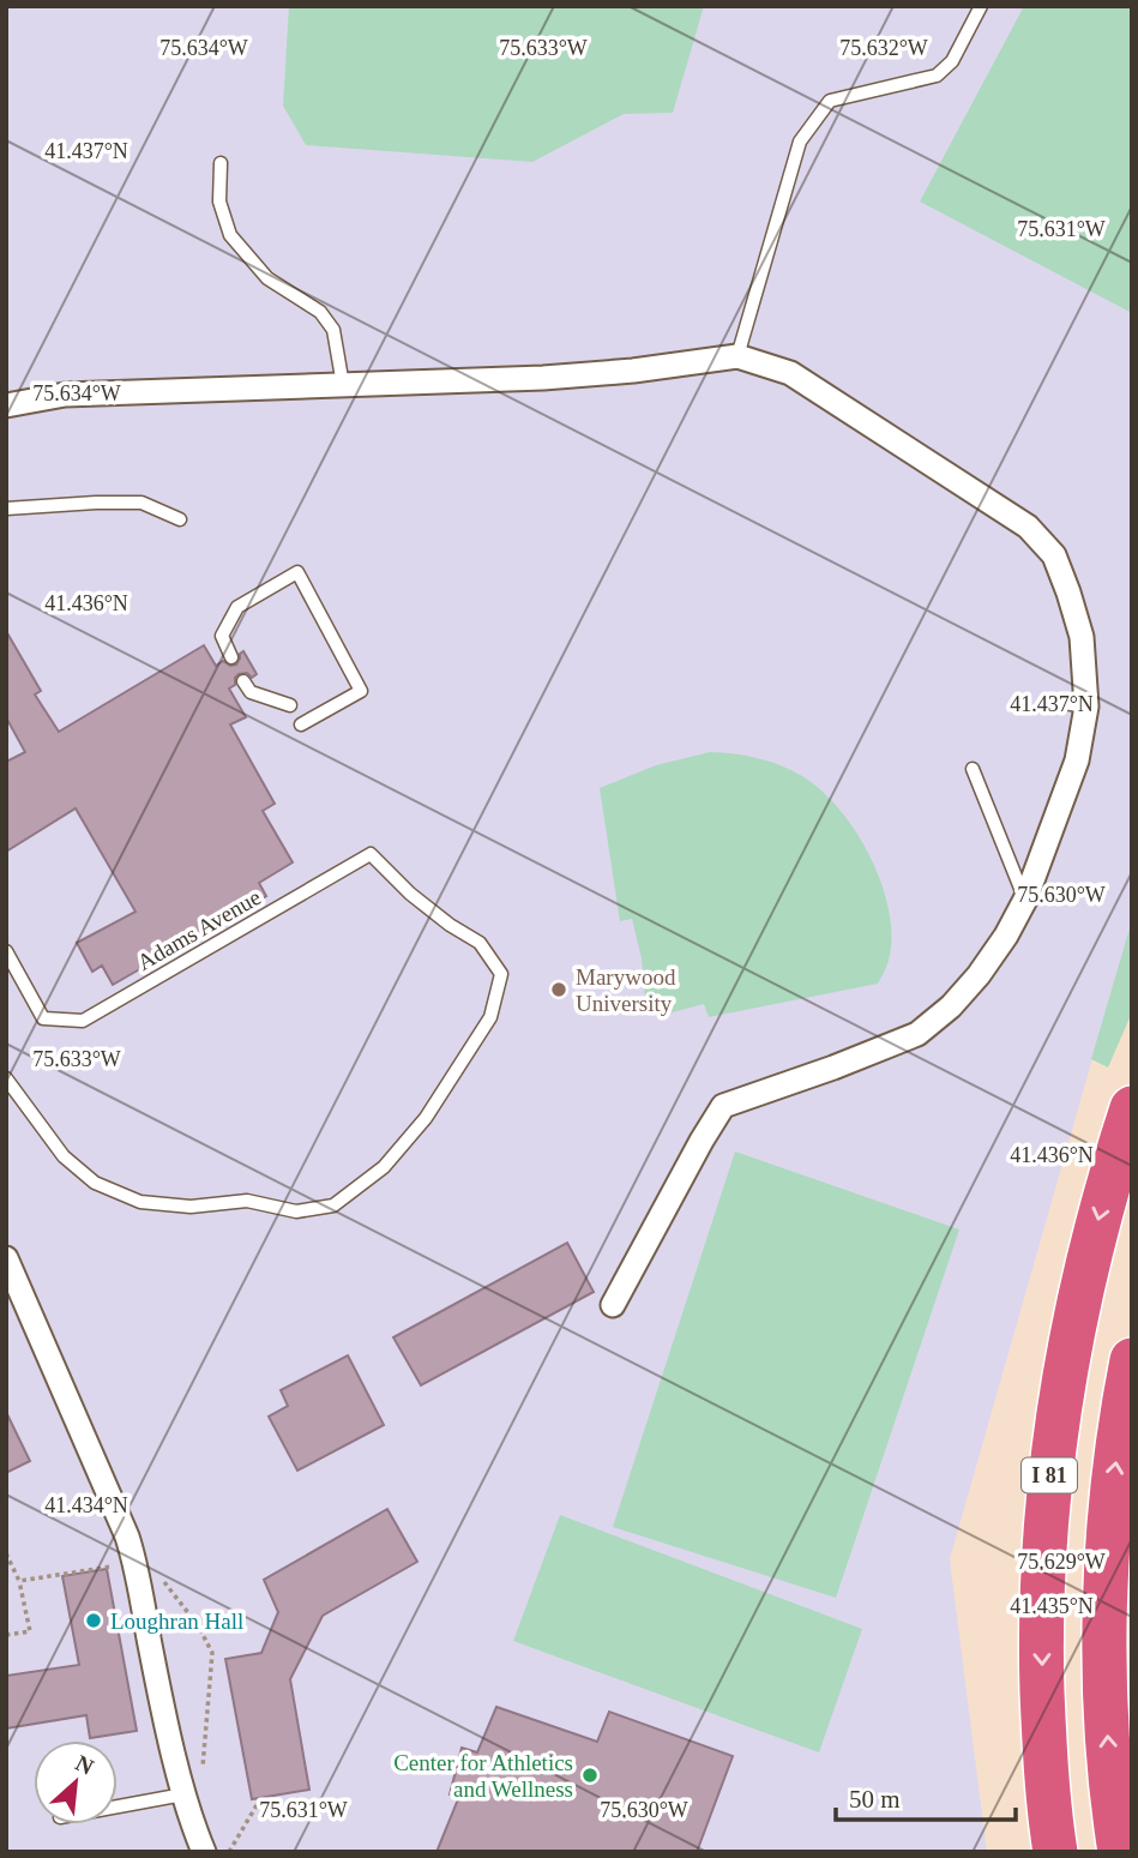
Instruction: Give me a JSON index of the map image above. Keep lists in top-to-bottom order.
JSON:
{
  "streets": {
    "highway": ["I 81"],
    "lane": ["Adams Avenue"]
  },
  "places": ["Marywood University", "Loughran Hall", "Center for Athletics and Wellness"],
  "scale_bar": "50 m",
  "north": "top right",
  "coordinates": [
    "75.634°W",
    "75.633°W",
    "75.632°W",
    "41.437°N",
    "75.631°W",
    "41.436°N",
    "75.630°W",
    "41.434°N",
    "75.629°W",
    "41.435°N"
  ]
}
